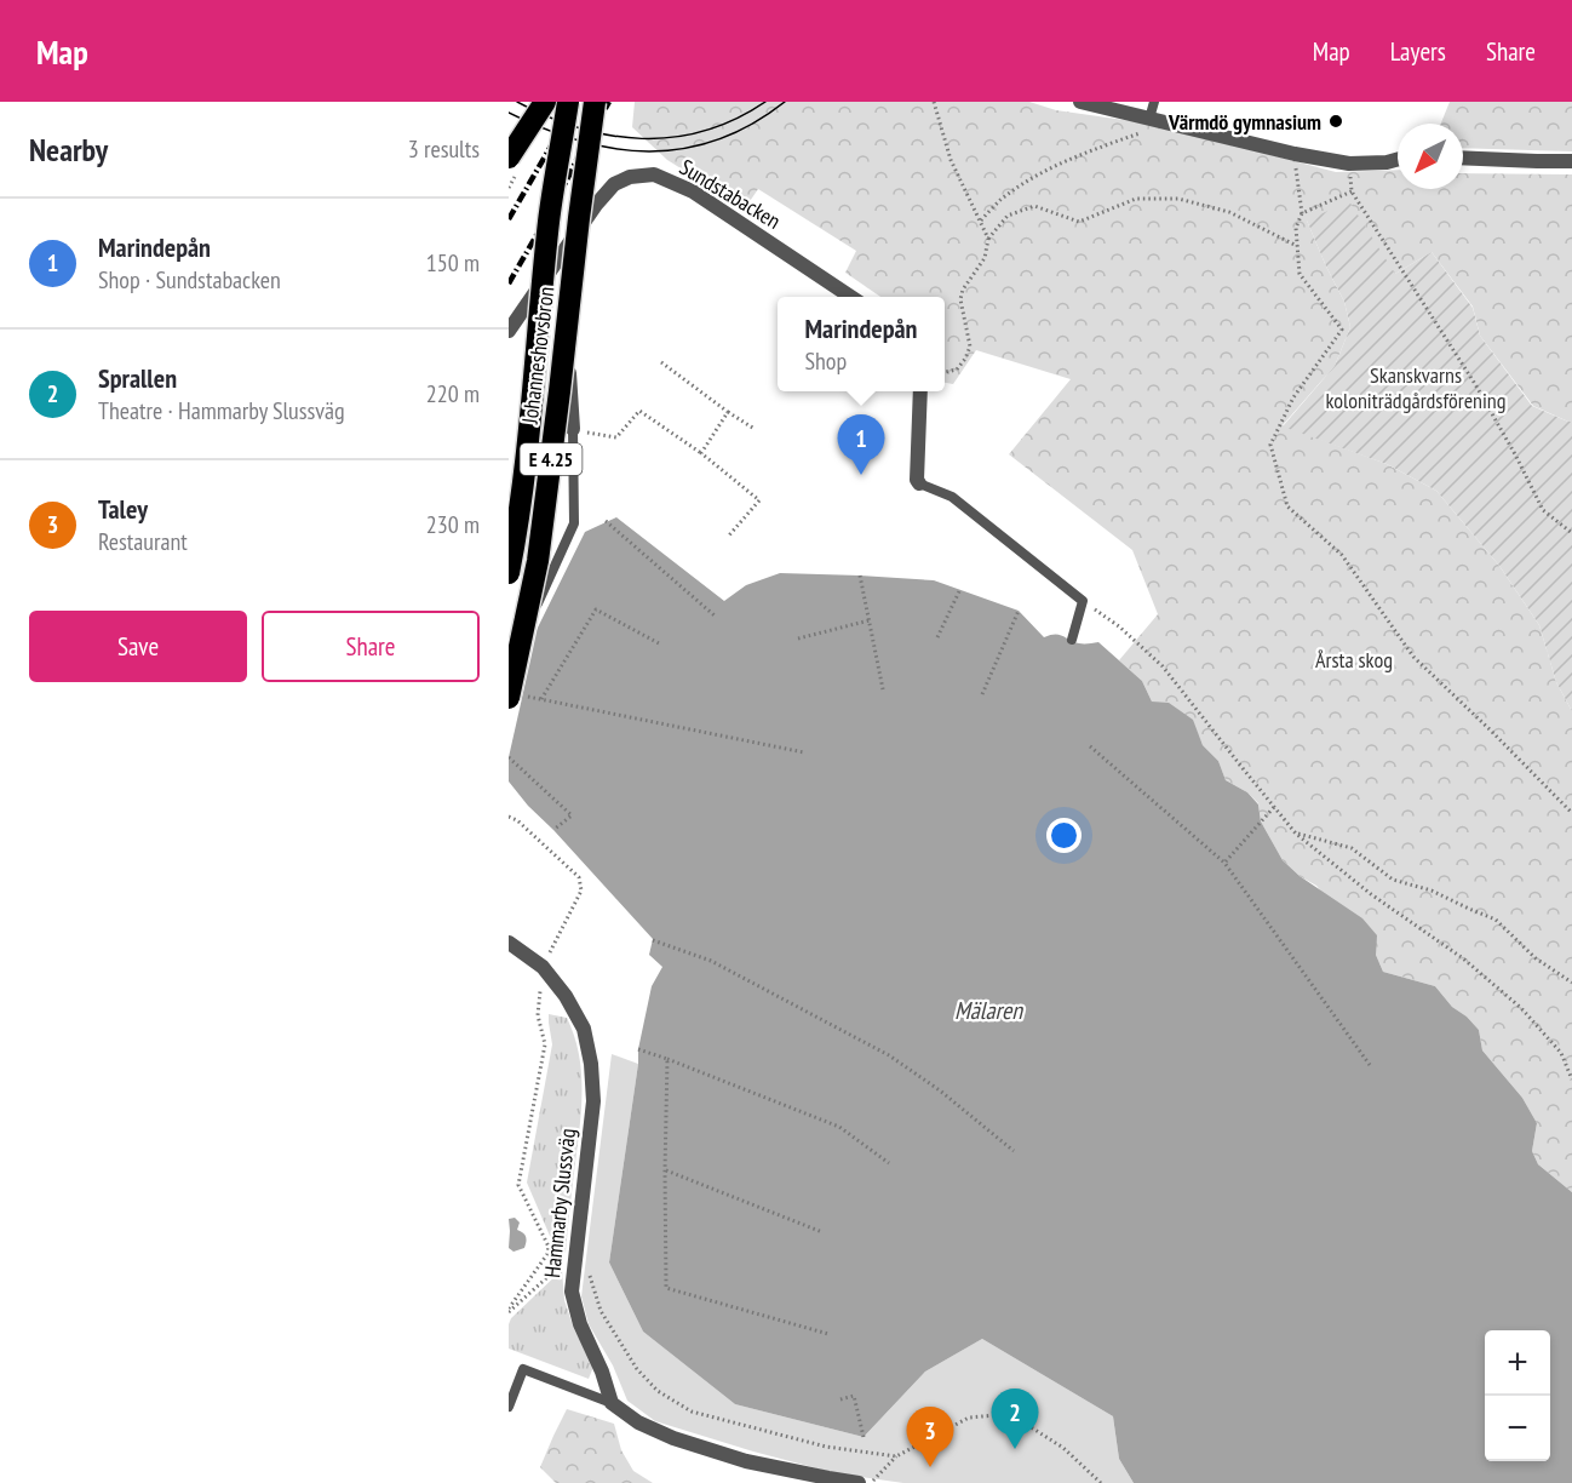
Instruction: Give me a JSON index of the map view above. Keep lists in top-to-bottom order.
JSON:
{
  "streets": {
    "highway": ["Johanneshovsbron", "E 4.25"],
    "street": ["Sundstabacken", "Hammarby Slussväg"]
  },
  "water": ["Mälaren"],
  "parks": ["Skanskvarns koloniträdgårdsförening", "Årsta skog"],
  "places": ["Värmdö gymnasium"],
  "north": "bottom left",
  "page": {
    "header": "Map",
    "nav": ["Map", "Layers", "Share"],
    "heading": ["Nearby", "3 results"],
    "list": [
      {
        "mark": "1",
        "name": "Marindepån",
        "note": "Shop · Sundstabacken",
        "value": "150 m"
      },
      {
        "mark": "2",
        "name": "Sprallen",
        "note": "Theatre · Hammarby Slussväg",
        "value": "220 m"
      },
      {
        "mark": "3",
        "name": "Taley",
        "note": "Restaurant",
        "value": "230 m"
      }
    ],
    "popup": ["Marindepån", "Shop"],
    "pins": ["1", "2", "3"],
    "buttons": ["Save", "Share"],
    "map_buttons": ["+", "−"]
  }
}
